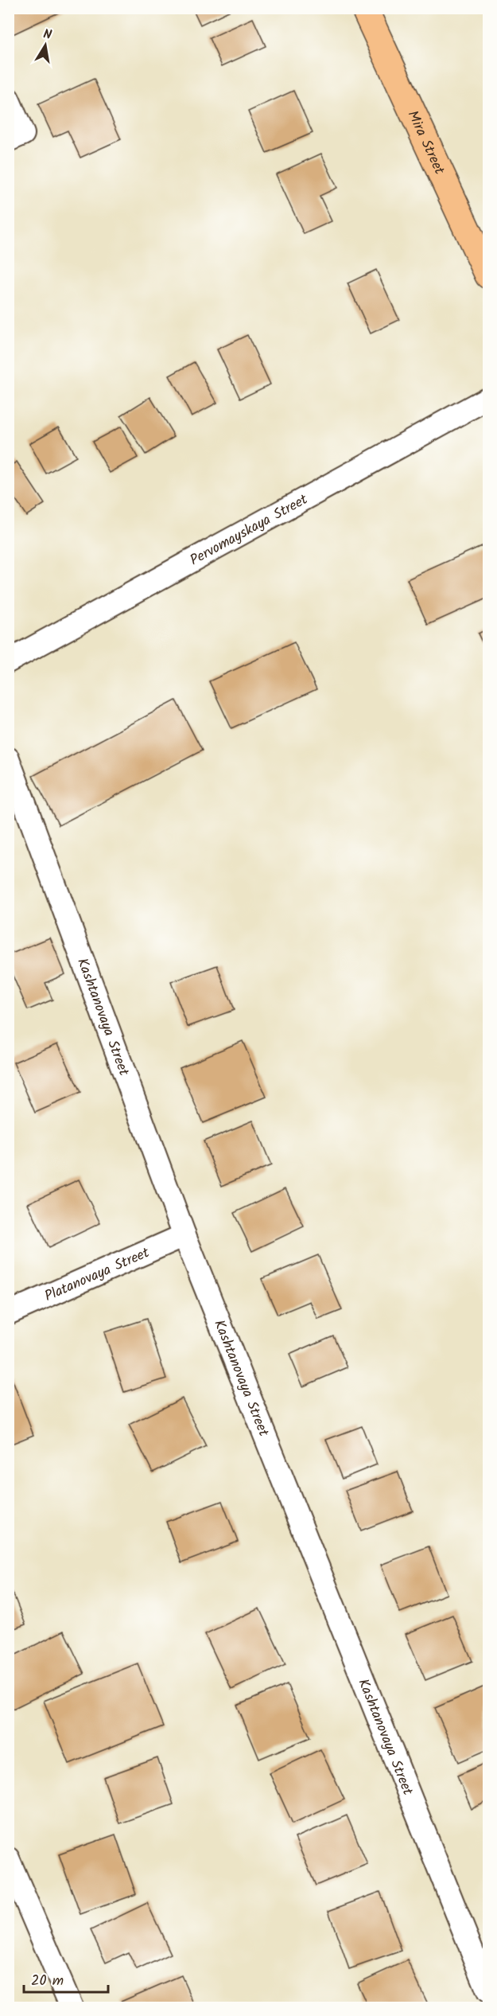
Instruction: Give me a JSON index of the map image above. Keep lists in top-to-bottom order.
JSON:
{
  "streets": {
    "main road": ["Mira Street"],
    "street": ["Pervomayskaya Street", "Kashtanovaya Street", "Platanovaya Street"]
  },
  "crossings": [
    ["Kashtanovaya Street", "Platanovaya Street"]
  ],
  "scale_bar": "20 m",
  "north": "top"
}
